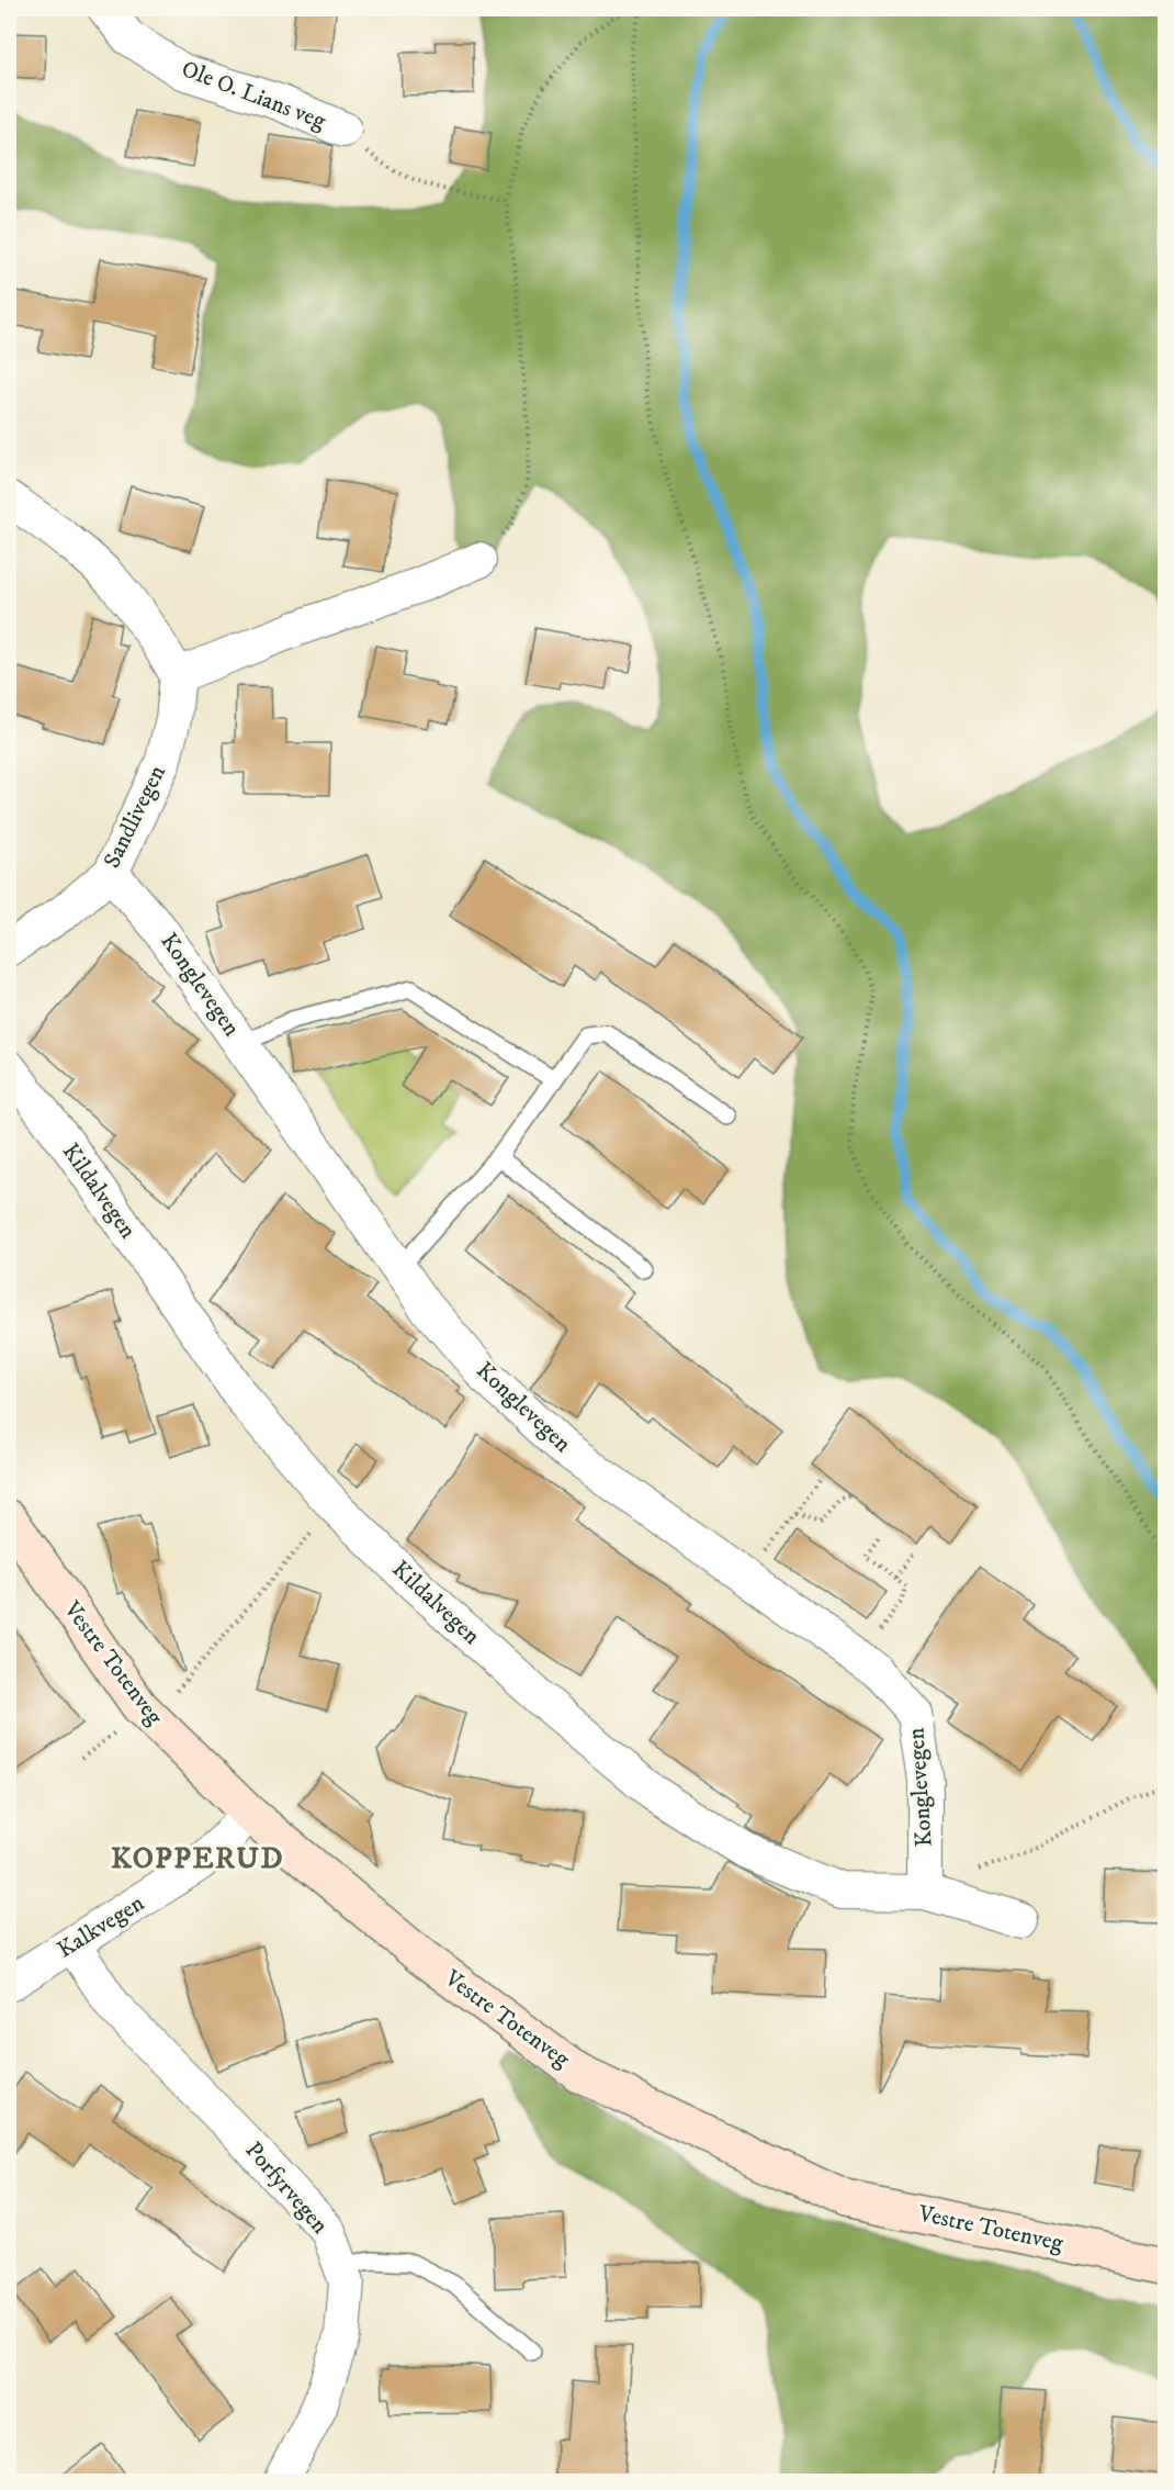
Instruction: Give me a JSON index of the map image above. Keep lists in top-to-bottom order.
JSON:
{
  "streets": {
    "main road": ["Vestre Totenveg"],
    "street": [
      "Ole O. Lians veg",
      "Sandlivegen",
      "Konglevegen",
      "Kildalvegen",
      "Kalkvegen",
      "Porfyrvegen"
    ]
  },
  "crossings": [
    ["Sandlivegen", "Konglevegen"],
    ["Konglevegen", "Kildalvegen"],
    ["Vestre Totenveg", "Kalkvegen"],
    ["Kalkvegen", "Porfyrvegen"]
  ],
  "districts": ["KOPPERUD"]
}
